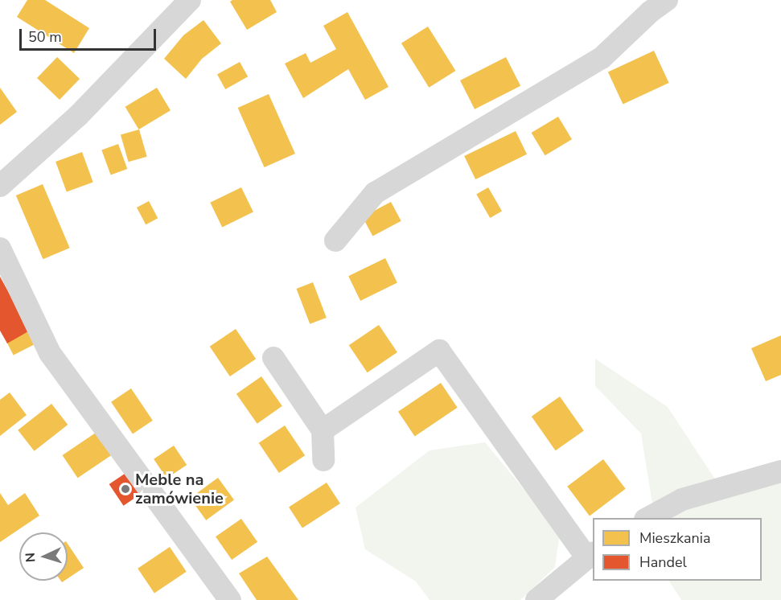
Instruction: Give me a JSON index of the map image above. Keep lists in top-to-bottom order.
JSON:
{
  "places": ["Meble na zamówienie"],
  "legend": ["Mieszkania", "Handel"],
  "scale_bar": "50 m",
  "north": "left"
}
